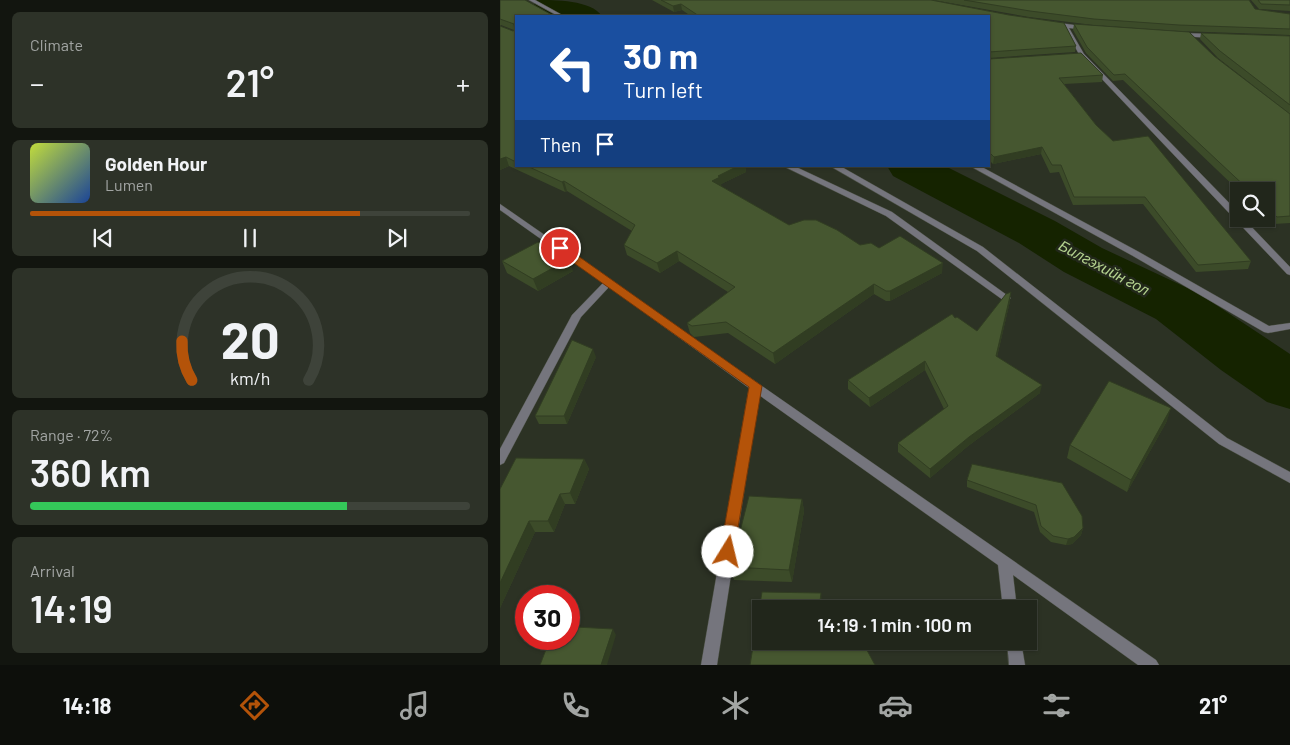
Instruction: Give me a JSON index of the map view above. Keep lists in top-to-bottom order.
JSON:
{
  "water": ["Билгэхийн гол"],
  "page": {
    "tile": [
      "Climate",
      ["Range · 72%", "360 km"],
      ["Arrival", "14:19"]
    ],
    "turn": ["30 m", "Turn left"],
    "heat": ["−", "21°", "+"],
    "then": "Then",
    "song": ["Golden Hour", "Lumen"],
    "limit": "30",
    "trip": "14:19 · 1 min · 100 m",
    "tabs": ["14:18", "21°"],
    "gauge": ["20", "km/h"]
  }
}
